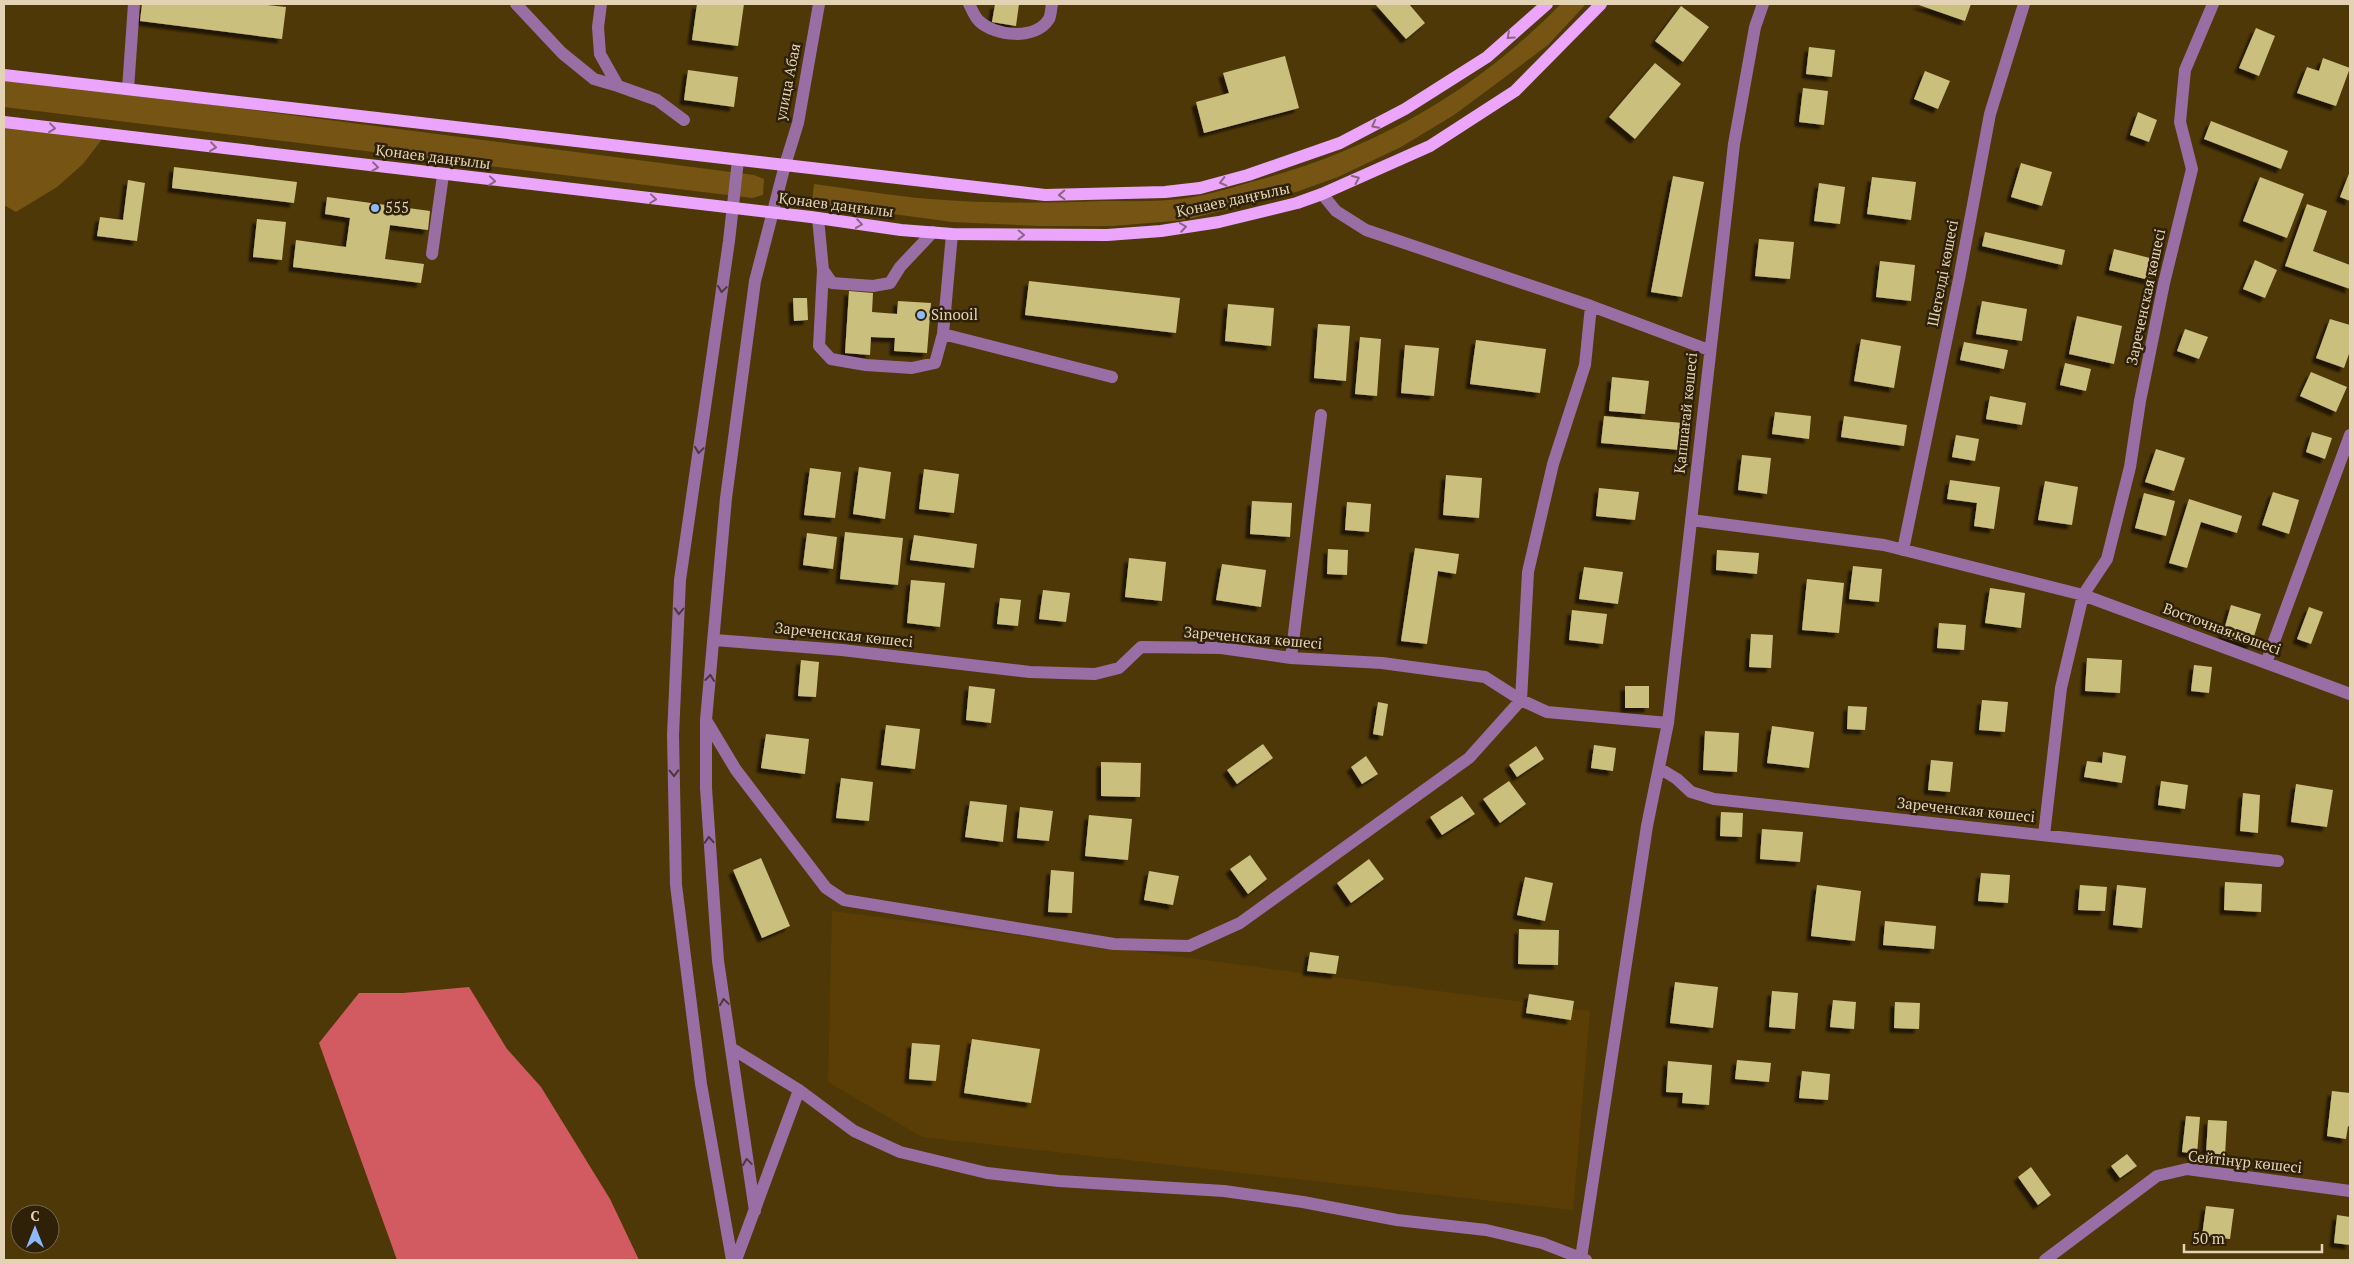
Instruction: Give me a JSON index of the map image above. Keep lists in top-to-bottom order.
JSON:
{
  "streets": {
    "main road": ["Қонаев даңғылы"],
    "street": [
      "улица Абая",
      "Шегелді көшесі",
      "Зареченская көшесі",
      "Қапшағай көшесі",
      "Восточная көшесі",
      "Сейтінұр көшесі"
    ]
  },
  "crossings": [
    ["улица Абая", "Қонаев даңғылы"],
    ["улица Абая", "Зареченская көшесі"],
    ["Шегелді көшесі", "Восточная көшесі"],
    ["Зареченская көшесі", "Қапшағай көшесі"],
    ["Зареченская көшесі", "Восточная көшесі"],
    ["Қапшағай көшесі", "Восточная көшесі"]
  ],
  "places": ["555", "Sinooil"],
  "scale_bar": "50 m",
  "north": "top"
}
